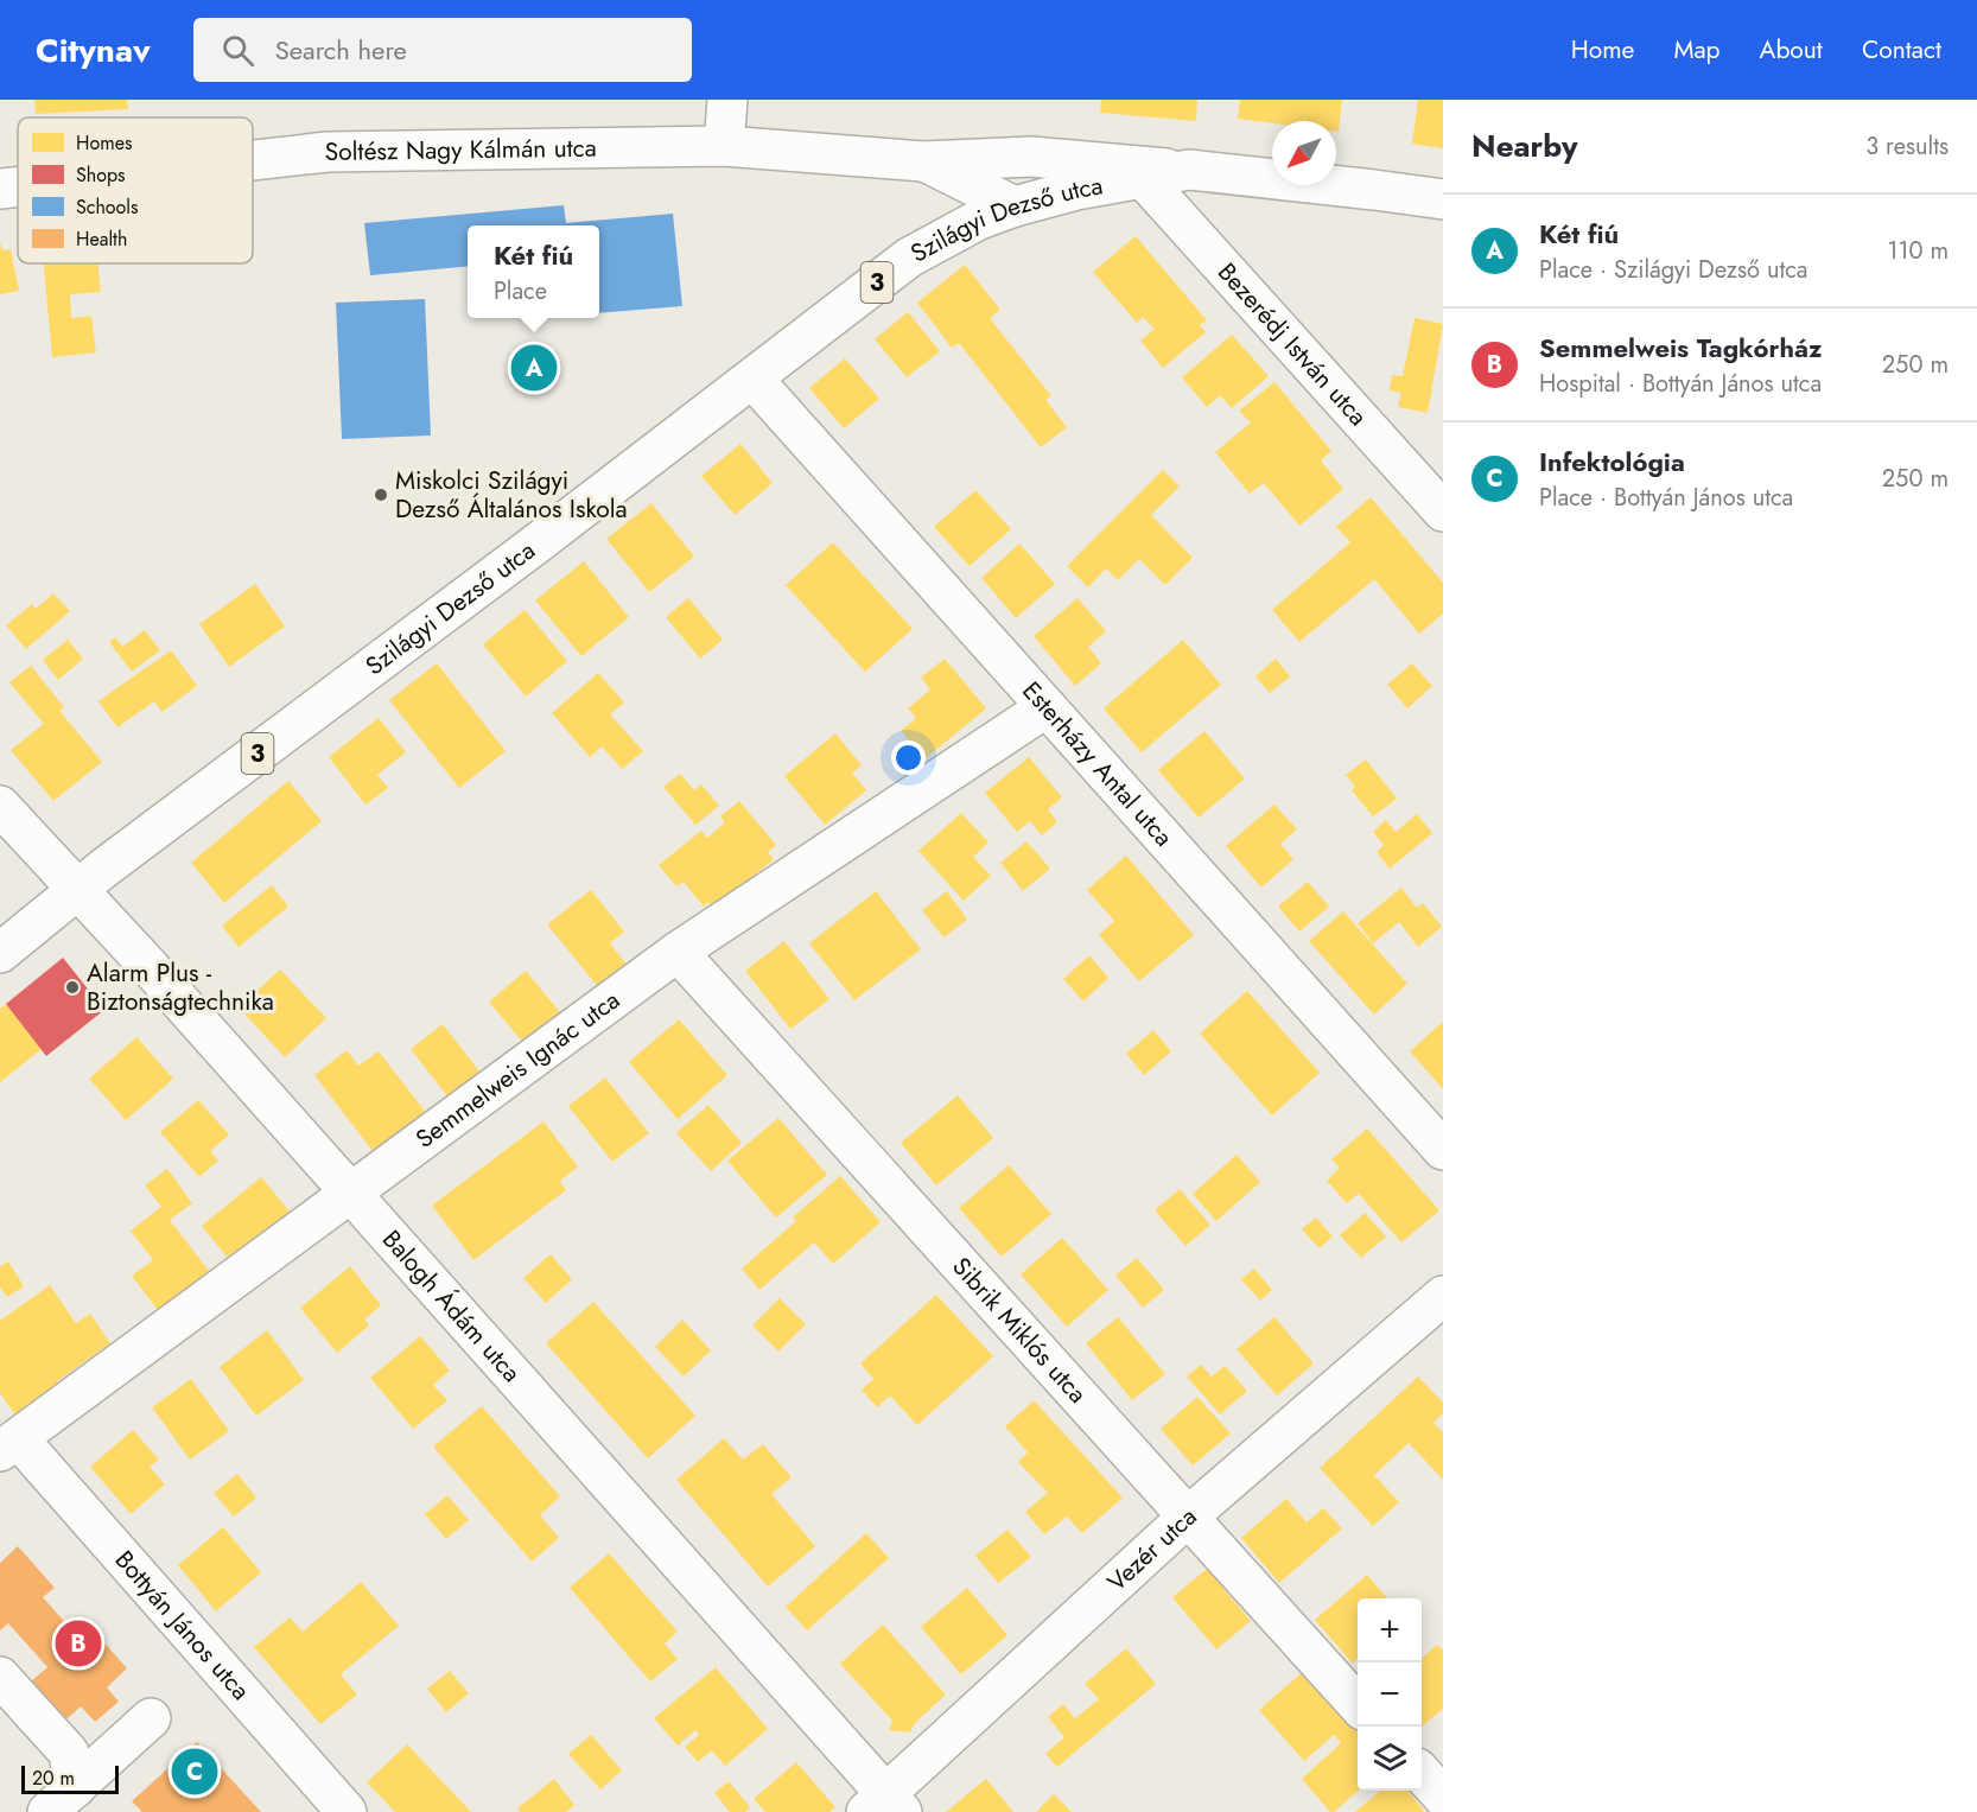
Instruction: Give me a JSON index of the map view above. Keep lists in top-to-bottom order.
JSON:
{
  "streets": {
    "street": [
      "Soltész Nagy Kálmán utca",
      "Szilágyi Dezső utca",
      "3",
      "Bezerédj István utca",
      "Esterházy Antal utca",
      "Semmelweis Ignác utca",
      "Balogh Ádám utca",
      "Sibrik Miklós utca",
      "Vezér utca",
      "Bottyán János utca"
    ]
  },
  "crossings": [
    ["Soltész Nagy Kálmán utca", "Szilágyi Dezső utca"],
    ["Soltész Nagy Kálmán utca", "3"],
    ["Szilágyi Dezső utca", "3"],
    ["Szilágyi Dezső utca", "Bezerédj István utca"],
    ["Szilágyi Dezső utca", "Esterházy Antal utca"],
    ["Szilágyi Dezső utca", "Balogh Ádám utca"],
    ["3", "Bezerédj István utca"],
    ["Esterházy Antal utca", "Semmelweis Ignác utca"],
    ["Semmelweis Ignác utca", "Balogh Ádám utca"],
    ["Semmelweis Ignác utca", "Sibrik Miklós utca"],
    ["Semmelweis Ignác utca", "Bottyán János utca"],
    ["Balogh Ádám utca", "Vezér utca"],
    ["Sibrik Miklós utca", "Vezér utca"]
  ],
  "places": ["Miskolci Szilágyi Dezső Általános Iskola", "Alarm Plus - Biztonságtechnika"],
  "legend": [
    "Homes",
    "Shops",
    "Schools",
    "Health"
  ],
  "scale_bar": "20 m",
  "north": "bottom left",
  "page": {
    "header": "Citynav",
    "search": "Search here",
    "nav": [
      "Home",
      "Map",
      "About",
      "Contact"
    ],
    "heading": ["Nearby", "3 results"],
    "list": [
      {
        "mark": "A",
        "name": "Két fiú",
        "note": "Place · Szilágyi Dezső utca",
        "value": "110 m"
      },
      {
        "mark": "B",
        "name": "Semmelweis Tagkórház",
        "note": "Hospital · Bottyán János utca",
        "value": "250 m"
      },
      {
        "mark": "C",
        "name": "Infektológia",
        "note": "Place · Bottyán János utca",
        "value": "250 m"
      }
    ],
    "popup": ["Két fiú", "Place"],
    "pins": ["A", "B", "C"],
    "map_buttons": ["+", "−"],
    "scale": "20 m"
  }
}
